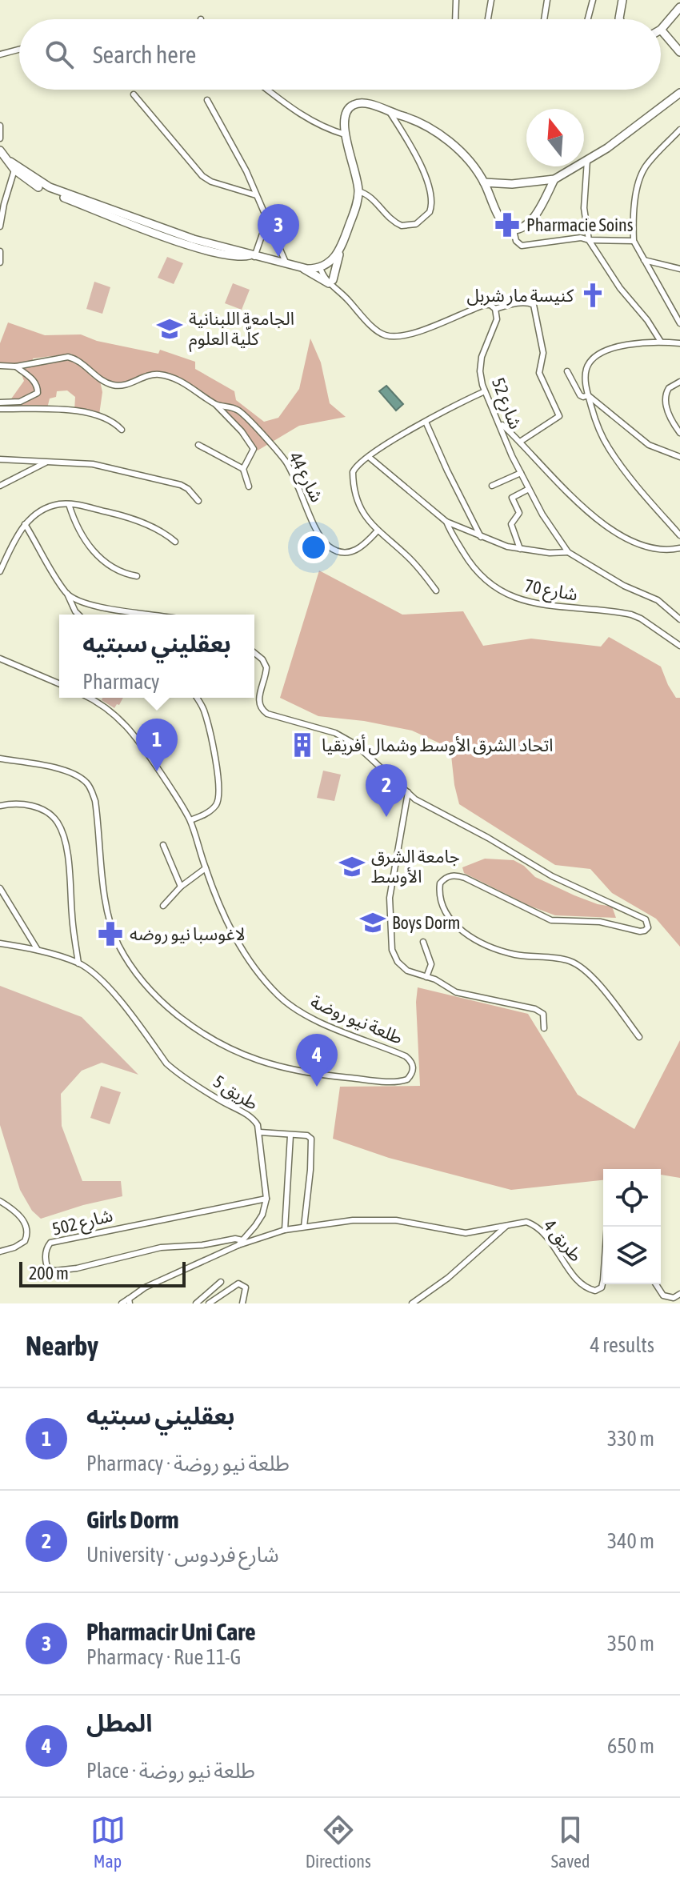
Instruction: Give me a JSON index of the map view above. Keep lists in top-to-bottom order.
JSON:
{
  "streets": {
    "street": [
      "شارع 52",
      "شارع 44",
      "شارع 70",
      "طلعة نيو روضة",
      "طريق 5",
      "شارع 502",
      "طريق 4"
    ]
  },
  "crossings": [
    ["طريق 5", "شارع 502"]
  ],
  "places": {
    "pharmacy": ["Pharmacie Soins", "لاغوسبا نيو روضه"],
    "church": ["كنيسة مار شربل"],
    "school or university": ["الجامعة اللبنانية كلّية العلوم", "جامعة الشرق الأوسط", "Boys Dorm"],
    "building": ["اتحاد الشرق الأوسط وشمال أفريقيا"]
  },
  "scale_bar": "200 m",
  "north": "top",
  "page": {
    "search": "Search here",
    "pins": [
      "3",
      "1",
      "2",
      "4"
    ],
    "popup": ["بعقليني سبتيه", "Pharmacy"],
    "scale": "200 m",
    "heading": ["Nearby", "4 results"],
    "list": [
      {
        "mark": "1",
        "name": "بعقليني سبتيه",
        "note": "Pharmacy · طلعة نيو روضة",
        "value": "330 m"
      },
      {
        "mark": "2",
        "name": "Girls Dorm",
        "note": "University · شارع فردوس",
        "value": "340 m"
      },
      {
        "mark": "3",
        "name": "Pharmacir Uni Care",
        "note": "Pharmacy · Rue 11-G",
        "value": "350 m"
      },
      {
        "mark": "4",
        "name": "المطل",
        "note": "Place · طلعة نيو روضة",
        "value": "650 m"
      }
    ],
    "nav": ["Map", "Directions", "Saved"]
  }
}
